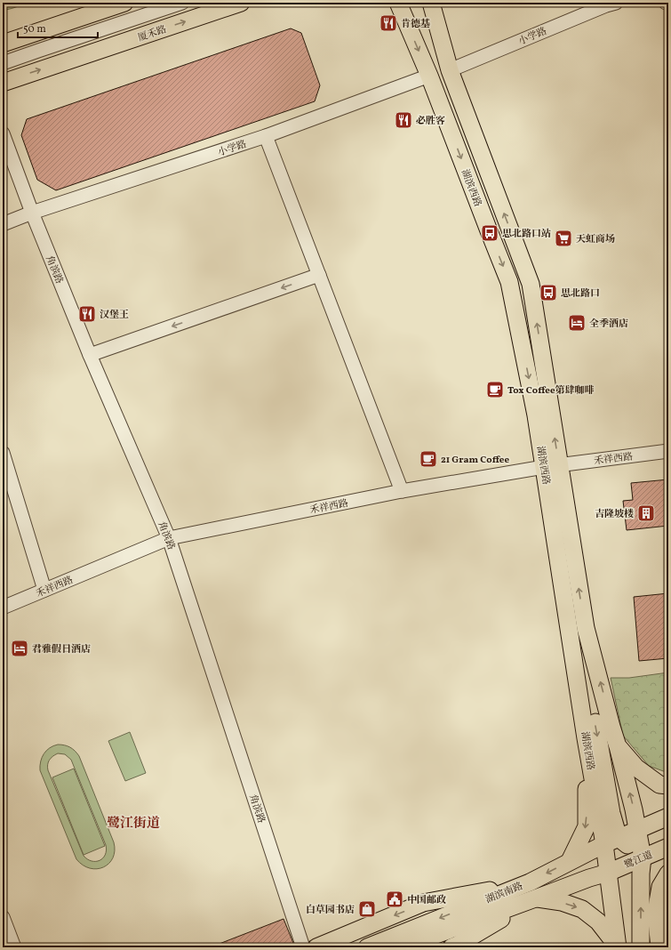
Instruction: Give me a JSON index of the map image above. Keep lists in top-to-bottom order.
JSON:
{
  "streets": {
    "main road": [
      "厦禾路",
      "湖滨西路",
      "鹭江道",
      "湖滨南路"
    ],
    "street": ["小学路", "角滨路", "禾祥西路"]
  },
  "crossings": [
    ["小学路", "湖滨西路"],
    ["小学路", "角滨路"],
    ["湖滨西路", "禾祥西路"],
    ["湖滨西路", "鹭江道"],
    ["湖滨西路", "湖滨南路"],
    ["角滨路", "禾祥西路"],
    ["鹭江道", "湖滨南路"]
  ],
  "districts": ["鹭江街道"],
  "places": {
    "restaurant": ["肯德基", "必胜客", "汉堡王"],
    "bus stop": ["思北路口站", "思北路口"],
    "supermarket": ["天虹商场"],
    "hotel": ["全季酒店", "君雅假日酒店"],
    "cafe": ["Tox Coffee第肆咖啡", "21 Gram Coffee"],
    "building": ["吉隆坡楼"],
    "public building": ["中国邮政"],
    "shop": ["白草园书店"]
  },
  "scale_bar": "50 m"
}
